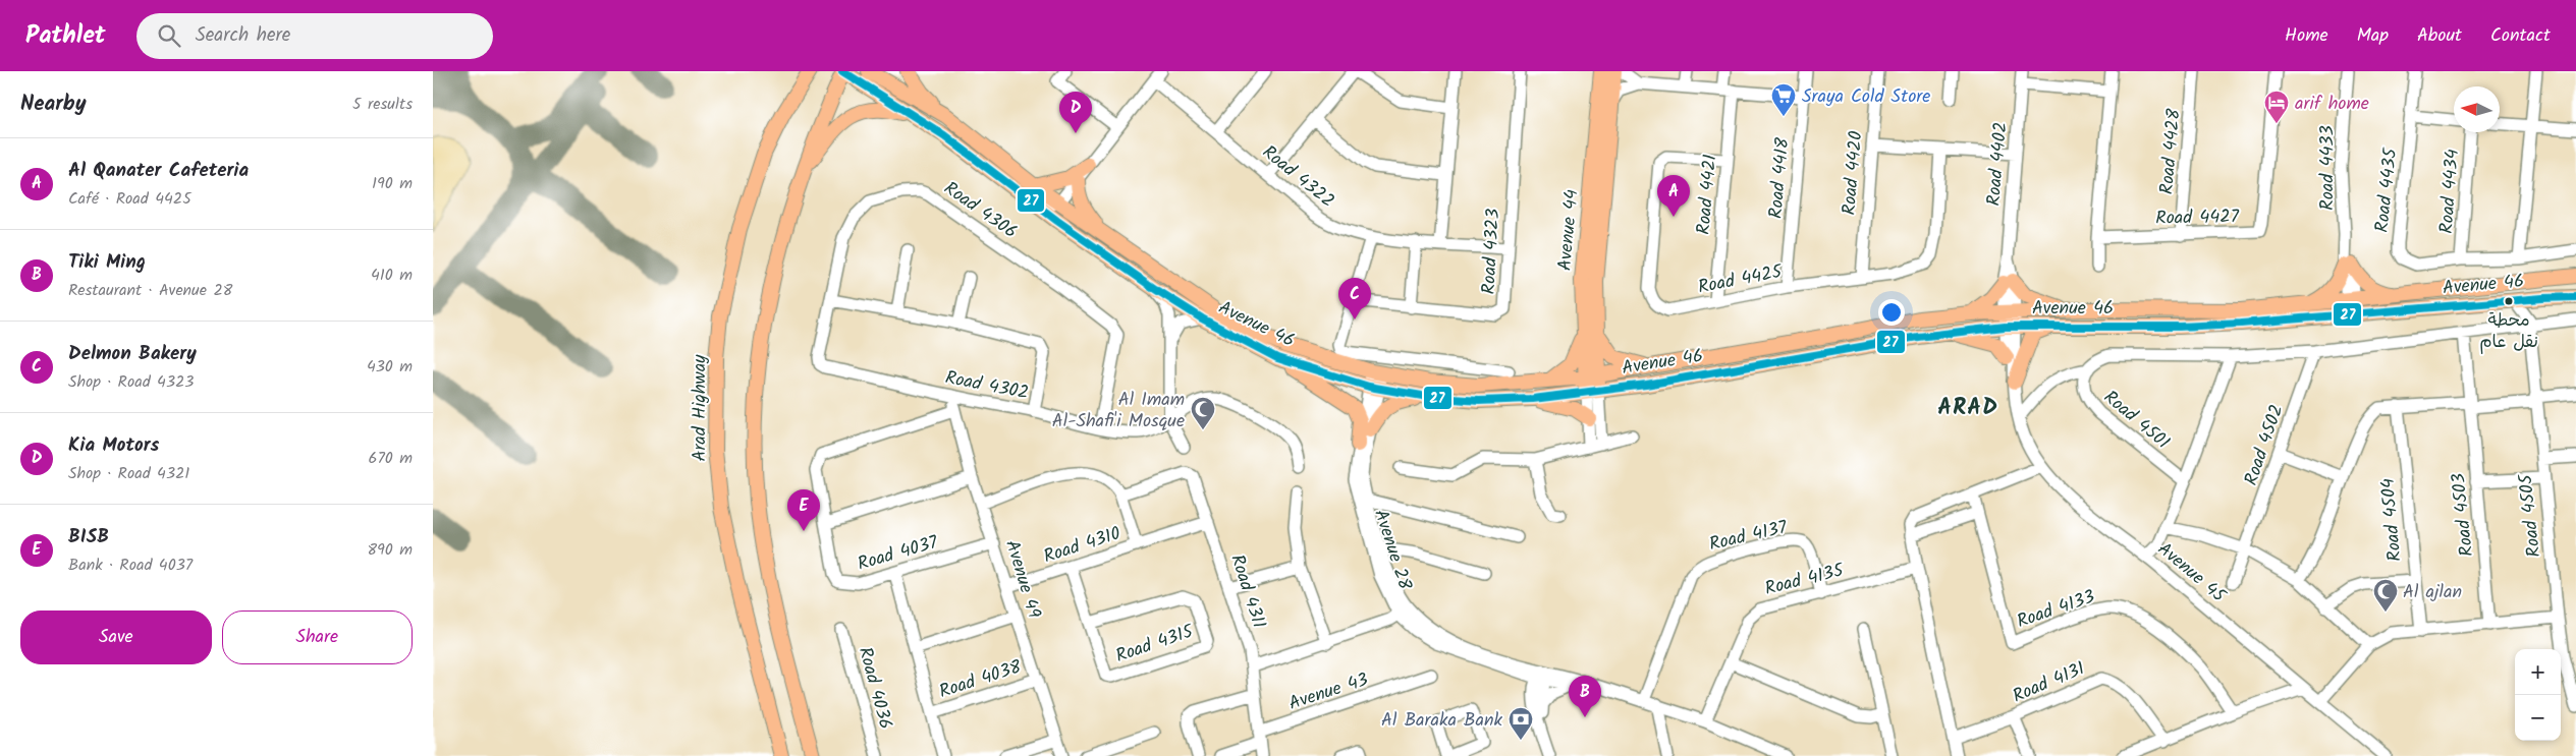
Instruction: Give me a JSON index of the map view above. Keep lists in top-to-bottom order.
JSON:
{
  "streets": {
    "main road": ["Avenue 44", "Avenue 46", "Arad Highway"],
    "street": [
      "Road 4428",
      "Road 4402",
      "Road 4433",
      "Road 4420",
      "Road 4322",
      "Road 4418",
      "Road 4435",
      "Road 4434",
      "Road 4421",
      "Road 4306",
      "Road 4427",
      "Road 4323",
      "Road 4425",
      "Road 4302",
      "Road 4501",
      "Road 4502",
      "Road 4503",
      "Road 4505",
      "Road 4504",
      "Road 4137",
      "Road 4310",
      "Avenue 28",
      "Road 4037",
      "Avenue 45",
      "Avenue 49",
      "Road 4135",
      "Road 4311",
      "Road 4133",
      "Road 4315",
      "Road 4038",
      "Road 4131",
      "Road 4036",
      "Avenue 43"
    ]
  },
  "crossings": [
    ["Road 4428", "Road 4427"],
    ["Road 4402", "Avenue 46"],
    ["Road 4402", "Avenue 45"],
    ["Road 4433", "Avenue 46"],
    ["Road 4420", "Road 4425"],
    ["Road 4322", "Road 4323"],
    ["Road 4418", "Road 4425"],
    ["Road 4435", "Road 4434"],
    ["Road 4421", "Road 4425"],
    ["Road 4306", "Road 4302"],
    ["Avenue 44", "Avenue 46"],
    ["Avenue 46", "Avenue 28"],
    ["Avenue 46", "Avenue 45"],
    ["Road 4302", "Avenue 49"],
    ["Road 4501", "Avenue 45"],
    ["Road 4137", "Avenue 28"],
    ["Road 4137", "Road 4135"],
    ["Road 4310", "Avenue 49"],
    ["Road 4310", "Road 4311"],
    ["Road 4310", "Road 4315"],
    ["Avenue 28", "Road 4135"],
    ["Road 4037", "Avenue 49"],
    ["Road 4037", "Road 4038"],
    ["Avenue 49", "Road 4038"],
    ["Road 4311", "Avenue 43"]
  ],
  "districts": ["ARAD"],
  "places": {
    "supermarket": ["Sraya Cold Store"],
    "hotel": ["arif home"],
    "other": ["محطة نقل عام"],
    "mosque": ["Al Imam Al-Shafi'i Mosque", "Al ajlan"],
    "bank": ["Al Baraka Bank"]
  },
  "lines": ["transit line 27"],
  "north": "left",
  "page": {
    "header": "Pathlet",
    "search": "Search here",
    "nav": [
      "Home",
      "Map",
      "About",
      "Contact"
    ],
    "heading": ["Nearby", "5 results"],
    "pins": [
      "D",
      "A",
      "C",
      "E",
      "B"
    ],
    "list": [
      {
        "mark": "A",
        "name": "Al Qanater Cafeteria",
        "note": "Café · Road 4425",
        "value": "190 m"
      },
      {
        "mark": "B",
        "name": "Tiki Ming",
        "note": "Restaurant · Avenue 28",
        "value": "410 m"
      },
      {
        "mark": "C",
        "name": "Delmon Bakery",
        "note": "Shop · Road 4323",
        "value": "430 m"
      },
      {
        "mark": "D",
        "name": "Kia Motors",
        "note": "Shop · Road 4321",
        "value": "670 m"
      },
      {
        "mark": "E",
        "name": "BISB",
        "note": "Bank · Road 4037",
        "value": "890 m"
      }
    ],
    "buttons": ["Save", "Share"],
    "map_buttons": ["+", "−"]
  }
}
